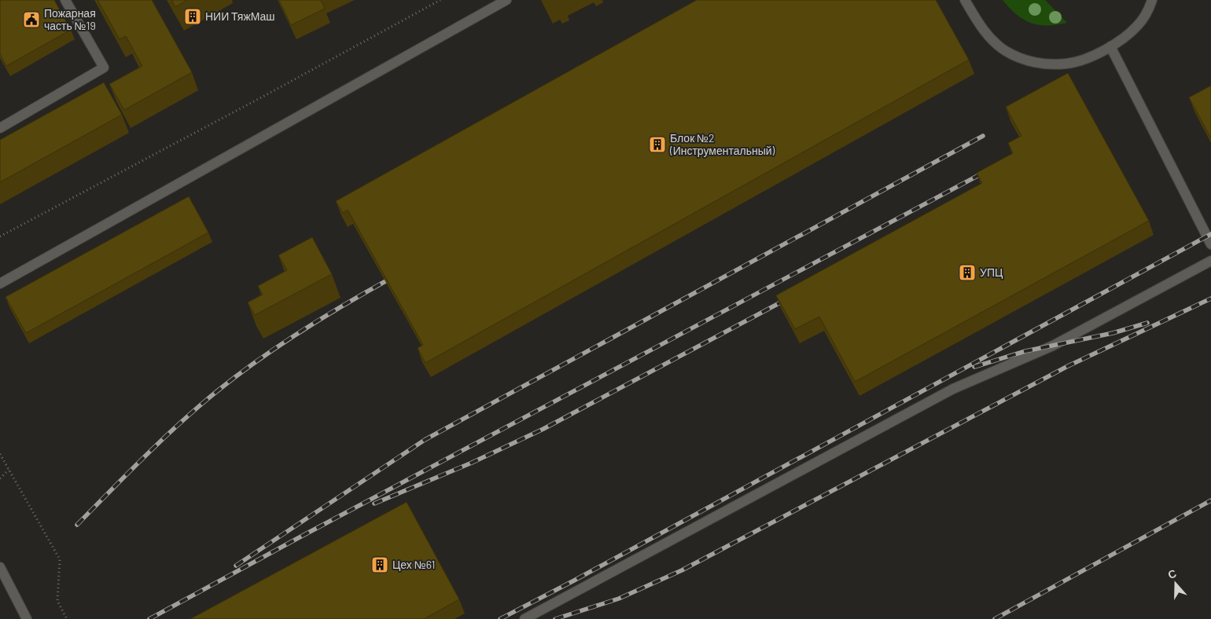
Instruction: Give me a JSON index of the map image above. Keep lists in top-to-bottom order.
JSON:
{
  "places": {
    "building": [
      "НИИ ТяжМаш",
      "Блок №2 (Инструментальный)",
      "УПЦ",
      "Цех №61"
    ],
    "public building": ["Пожарная часть №19"]
  },
  "north": "top"
}
